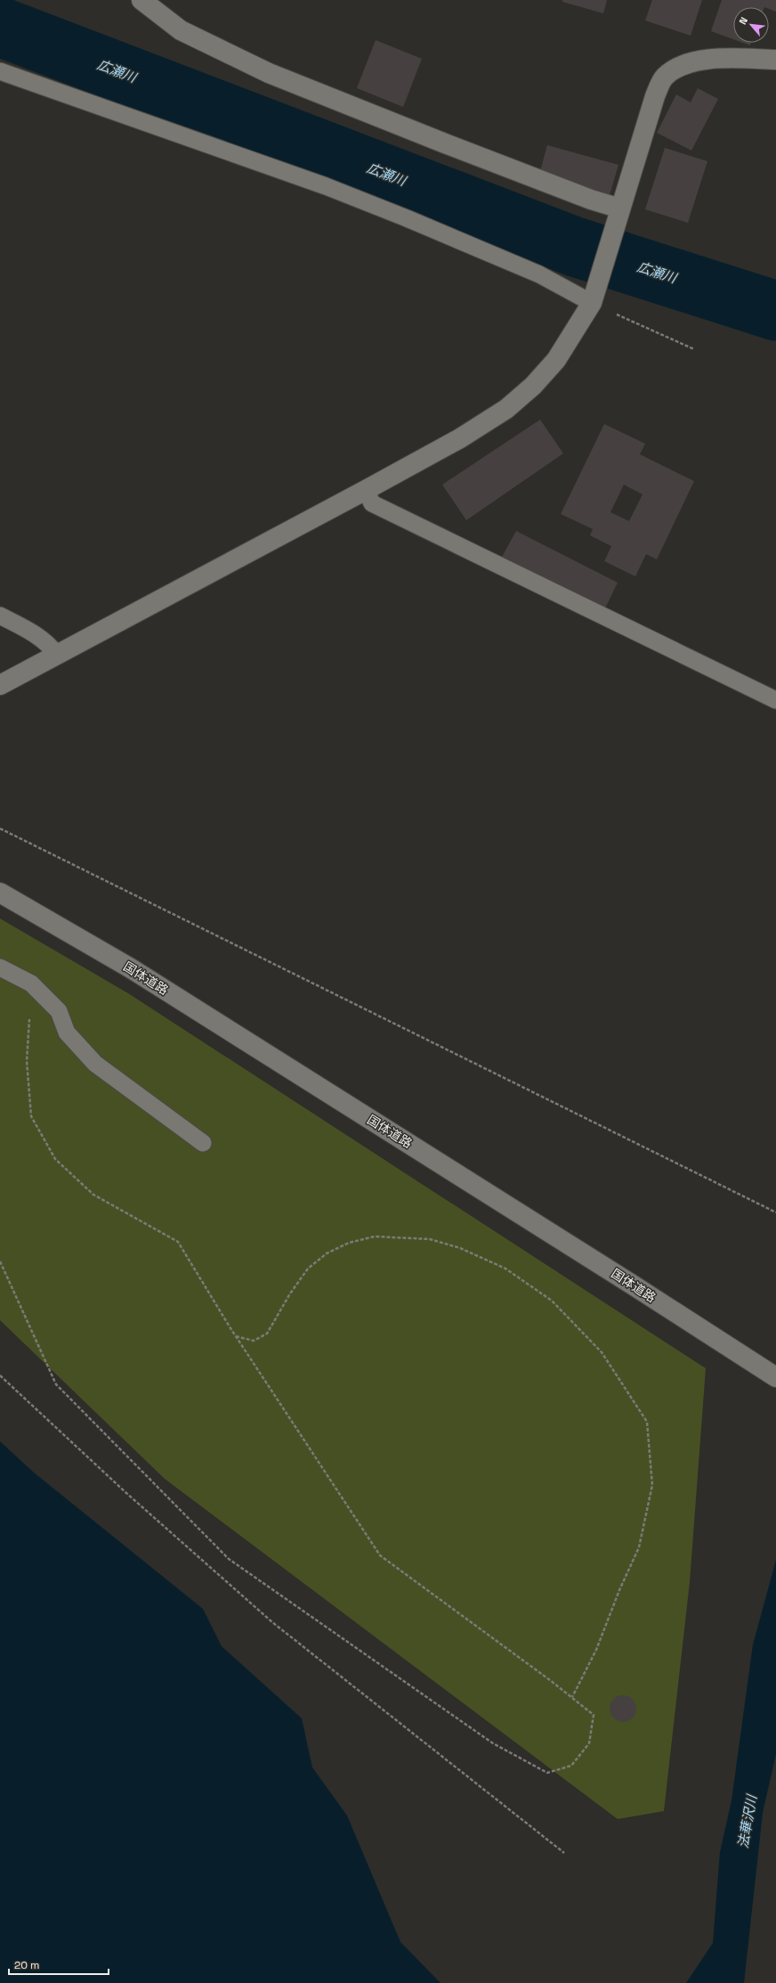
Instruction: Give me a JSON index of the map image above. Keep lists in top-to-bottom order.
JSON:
{
  "streets": {
    "street": ["国体道路"]
  },
  "water": ["広瀬川", "法華沢川"],
  "scale_bar": "20 m",
  "north": "top left"
}
